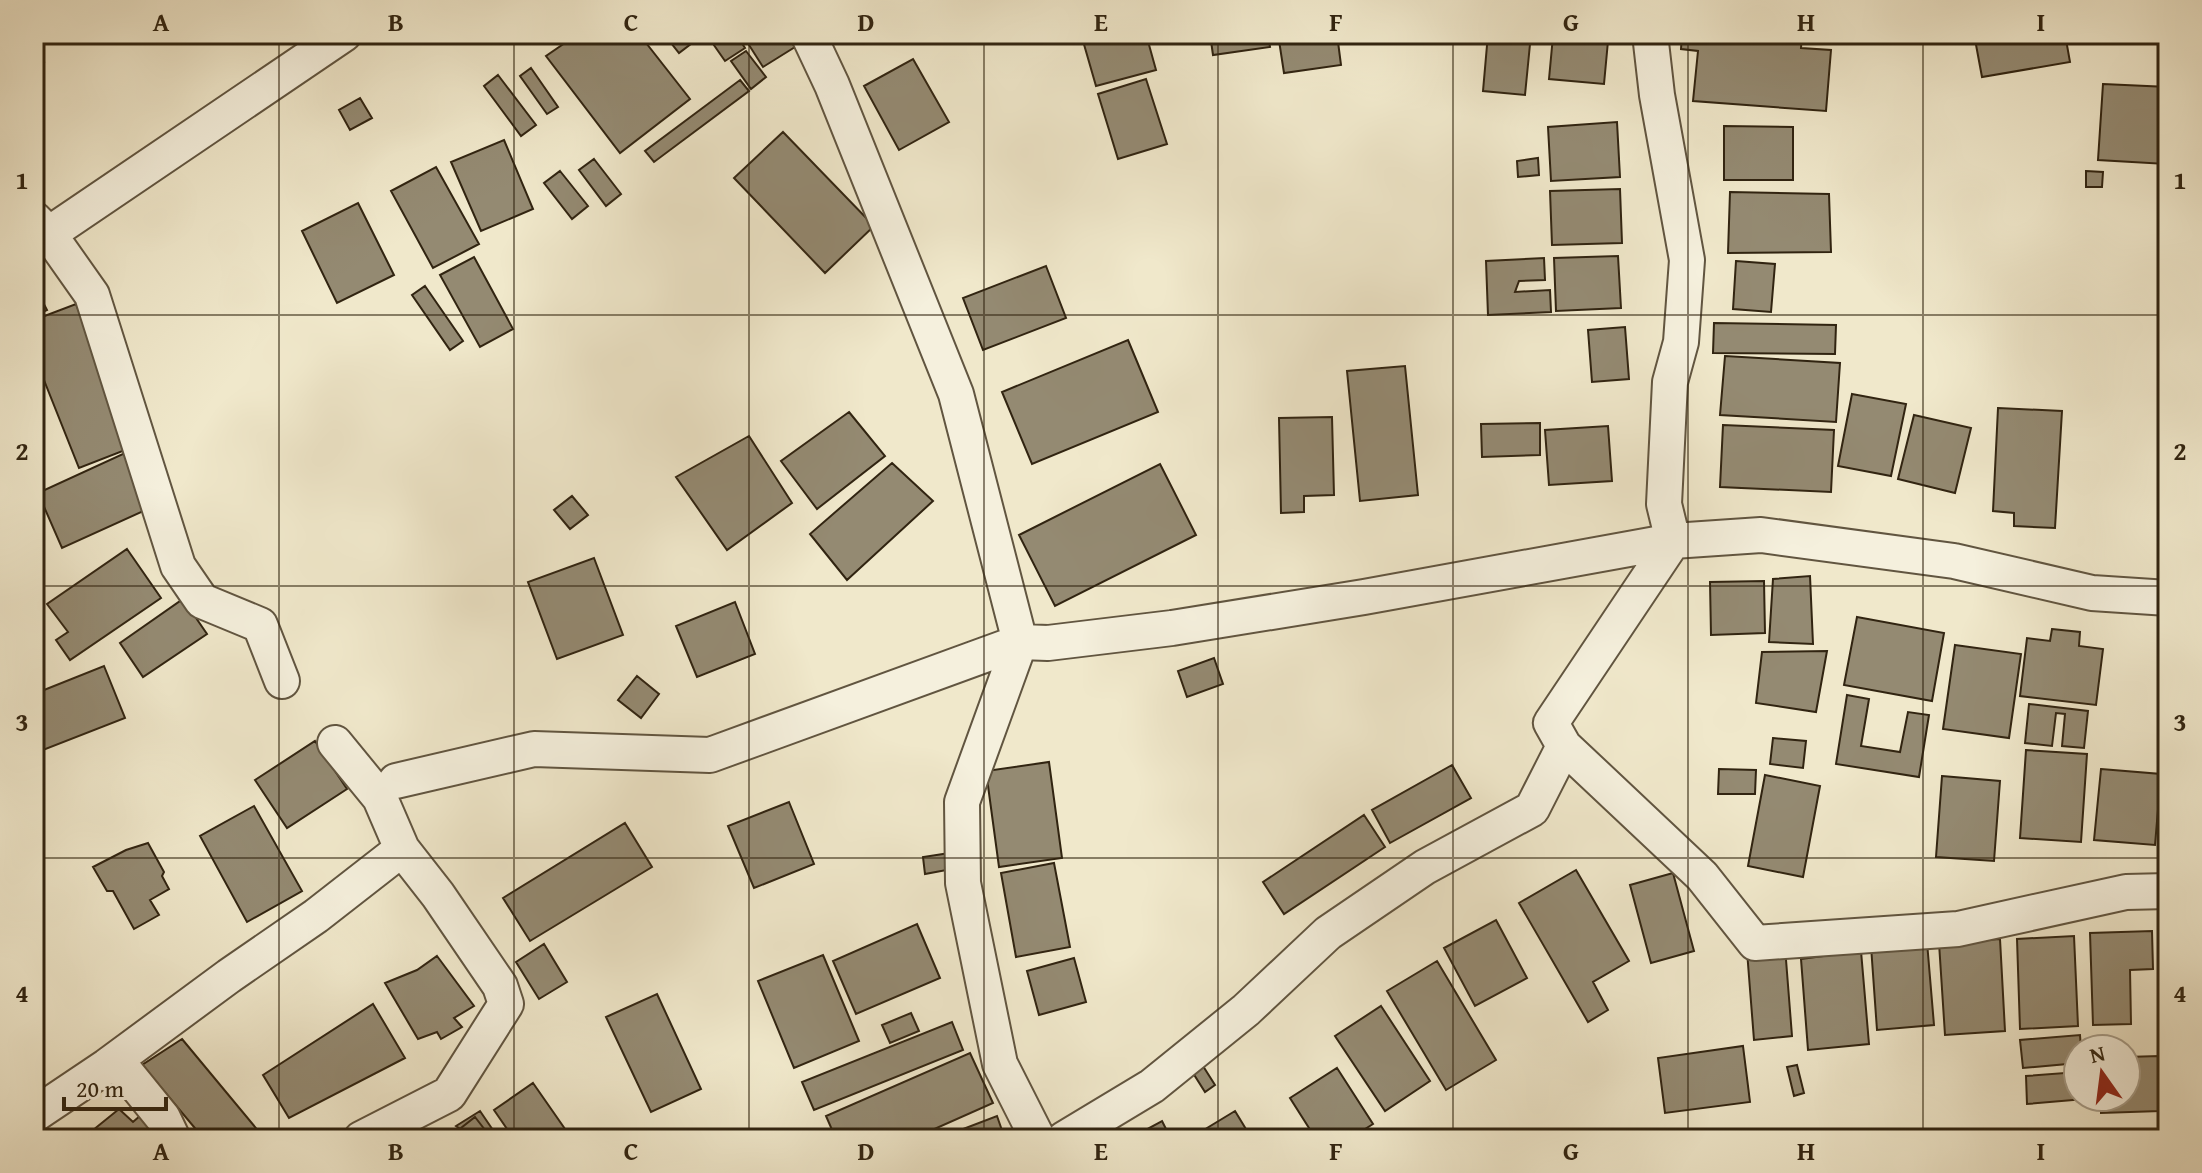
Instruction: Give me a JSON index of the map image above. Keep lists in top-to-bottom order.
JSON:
{
  "scale_bar": "20 m",
  "north": "top",
  "grid": {
    "columns": [
      "A",
      "B",
      "C",
      "D",
      "E",
      "F",
      "G",
      "H",
      "I"
    ],
    "rows": [
      "1",
      "2",
      "3",
      "4"
    ]
  }
}
